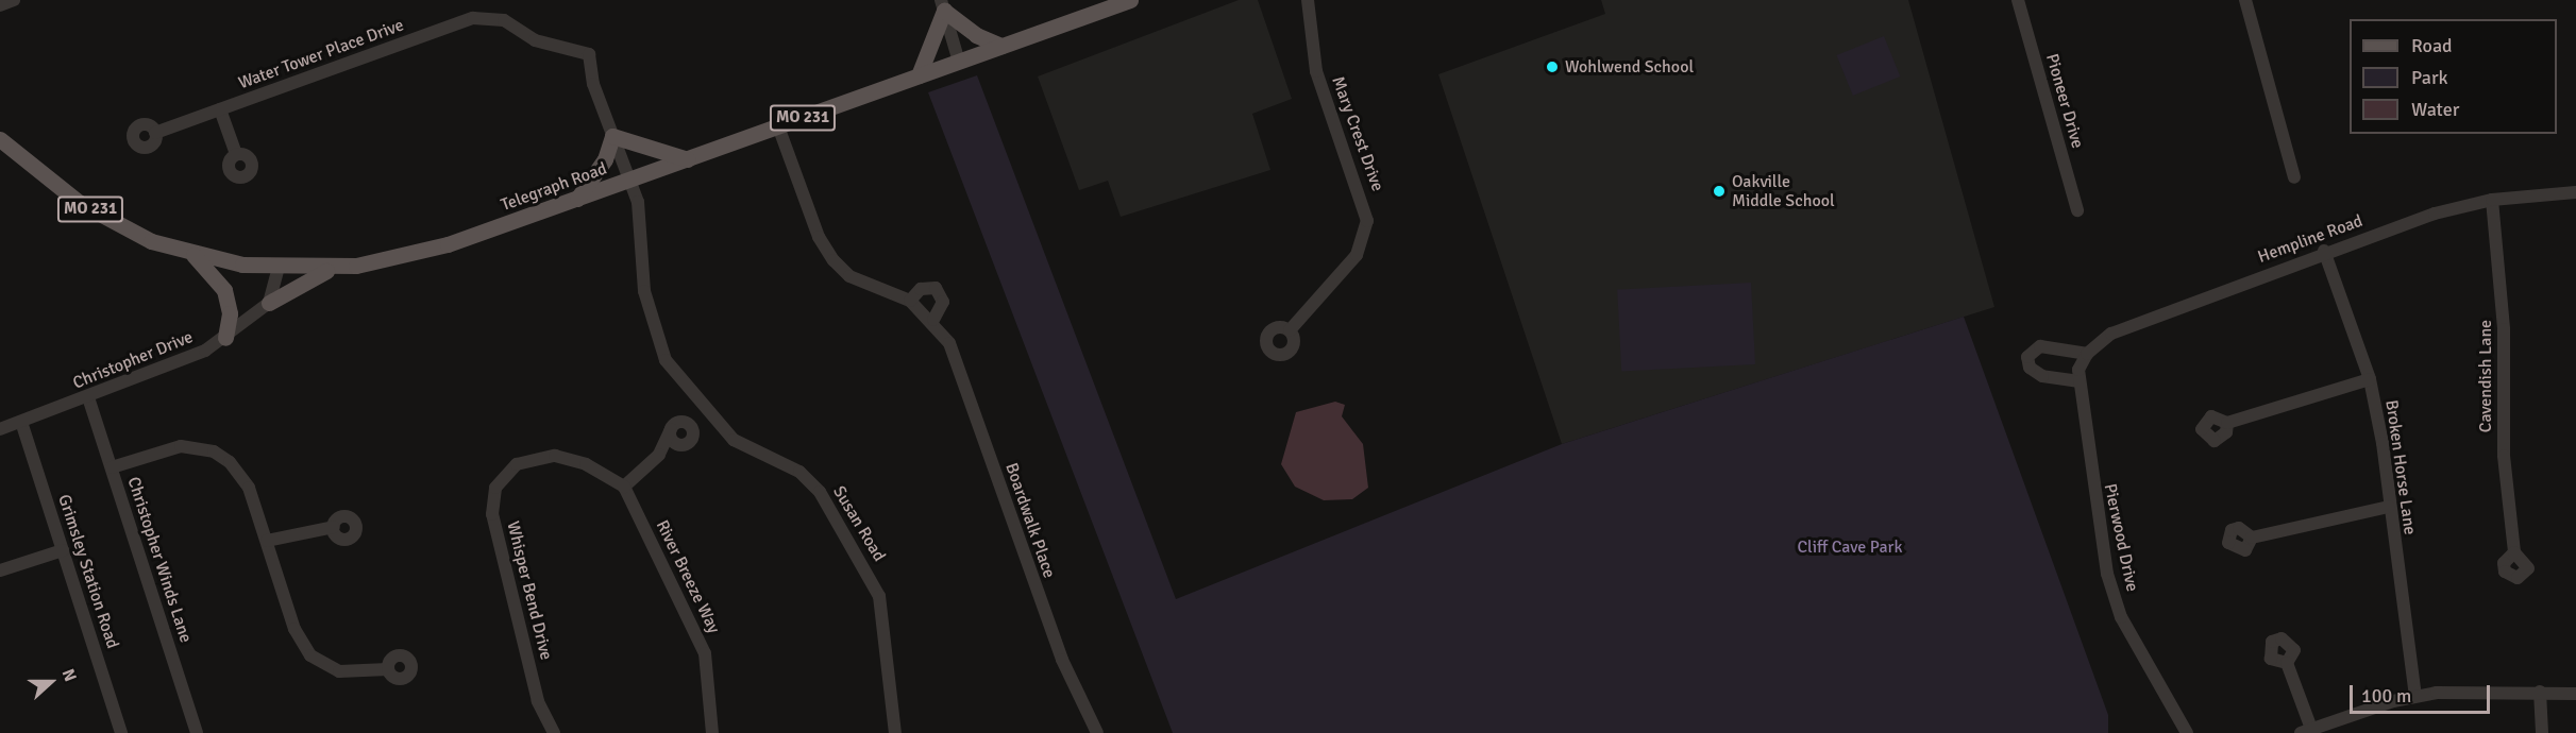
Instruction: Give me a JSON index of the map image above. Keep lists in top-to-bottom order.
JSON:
{
  "streets": {
    "main road": ["MO 231", "Telegraph Road"],
    "street": [
      "Water Tower Place Drive",
      "Pioneer Drive",
      "Mary Crest Drive",
      "Hempline Road",
      "Christopher Drive",
      "Cavendish Lane",
      "Broken Horse Lane",
      "Boardwalk Place",
      "Susan Road",
      "Pierwood Drive",
      "Christopher Winds Lane",
      "Grimsley Station Road",
      "River Breeze Way",
      "Whisper Bend Drive"
    ]
  },
  "crossings": [
    ["Water Tower Place Drive", "Telegraph Road"],
    ["Water Tower Place Drive", "Susan Road"],
    ["Telegraph Road", "Boardwalk Place"],
    ["Telegraph Road", "Susan Road"],
    ["Hempline Road", "Cavendish Lane"],
    ["Hempline Road", "Broken Horse Lane"],
    ["Hempline Road", "Pierwood Drive"],
    ["Christopher Drive", "Christopher Winds Lane"],
    ["Christopher Drive", "Grimsley Station Road"],
    ["River Breeze Way", "Whisper Bend Drive"]
  ],
  "parks": ["Cliff Cave Park"],
  "places": ["Wohlwend School", "Oakville Middle School"],
  "legend": ["Road", "Park", "Water"],
  "scale_bar": "100 m",
  "north": "right"
}
